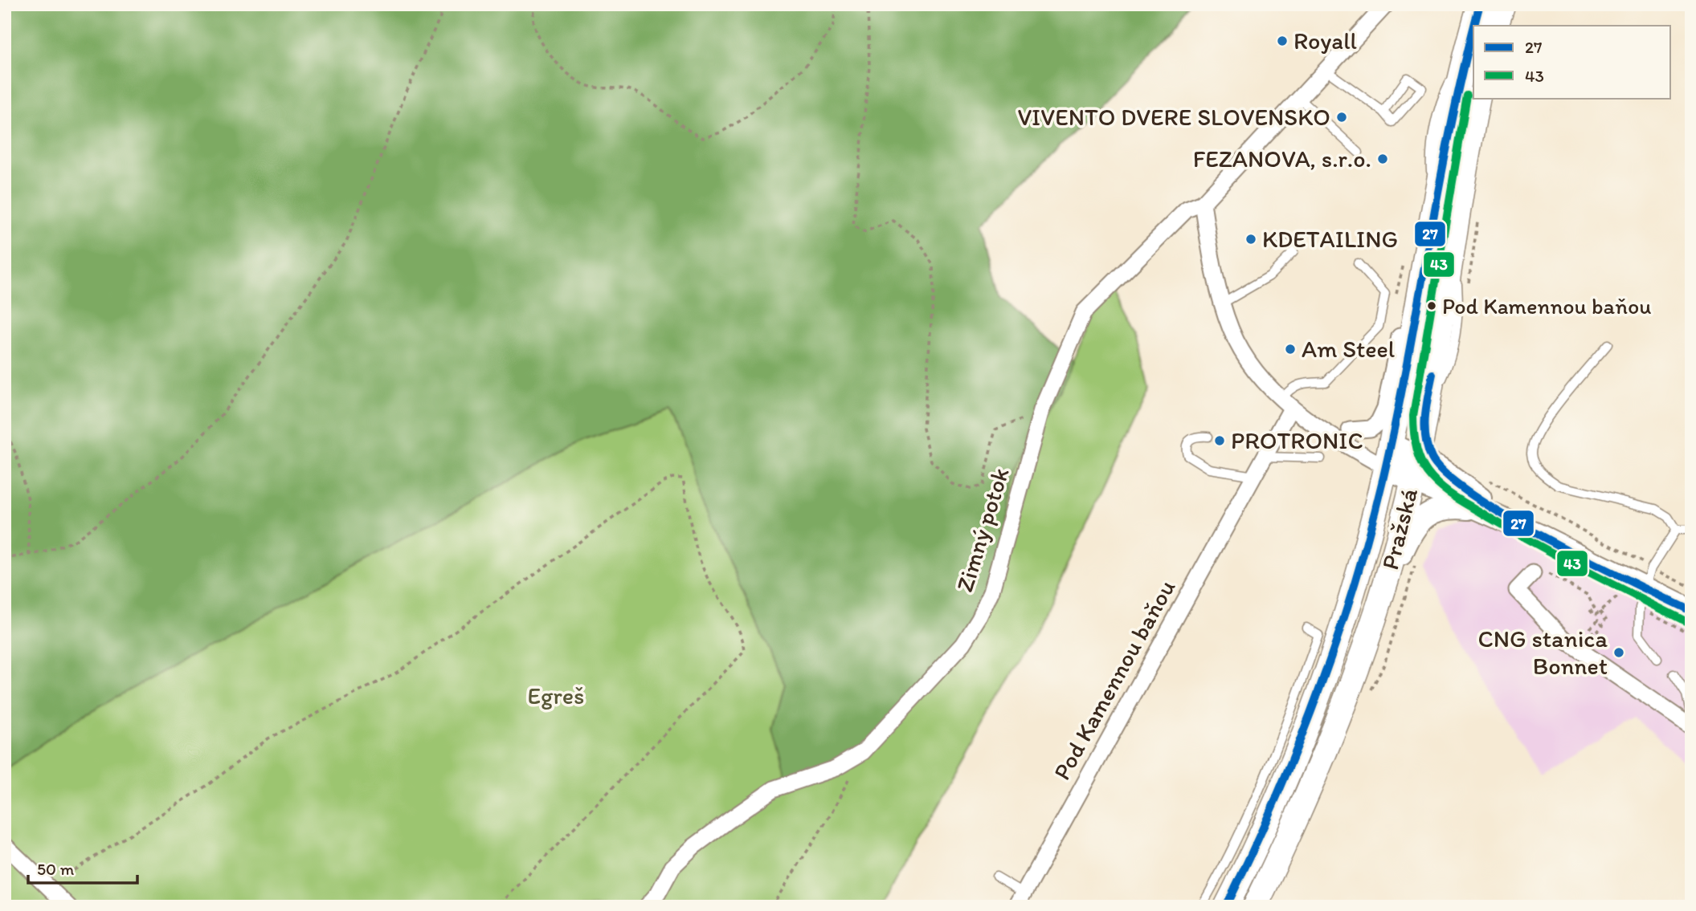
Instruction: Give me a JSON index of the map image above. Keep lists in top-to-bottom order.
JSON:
{
  "streets": {
    "main road": ["Pražská"],
    "street": ["Zimný potok", "Pod Kamennou baňou"]
  },
  "parks": ["Egreš"],
  "places": [
    "Royall",
    "VIVENTO DVERE SLOVENSKO",
    "FEZANOVA, s.r.o.",
    "KDETAILING",
    "Pod Kamennou baňou",
    "Am Steel",
    "PROTRONIC",
    "CNG stanica Bonnet"
  ],
  "lines": ["transit line 27", "transit line 43"],
  "legend": ["27", "43"],
  "scale_bar": "50 m"
}
